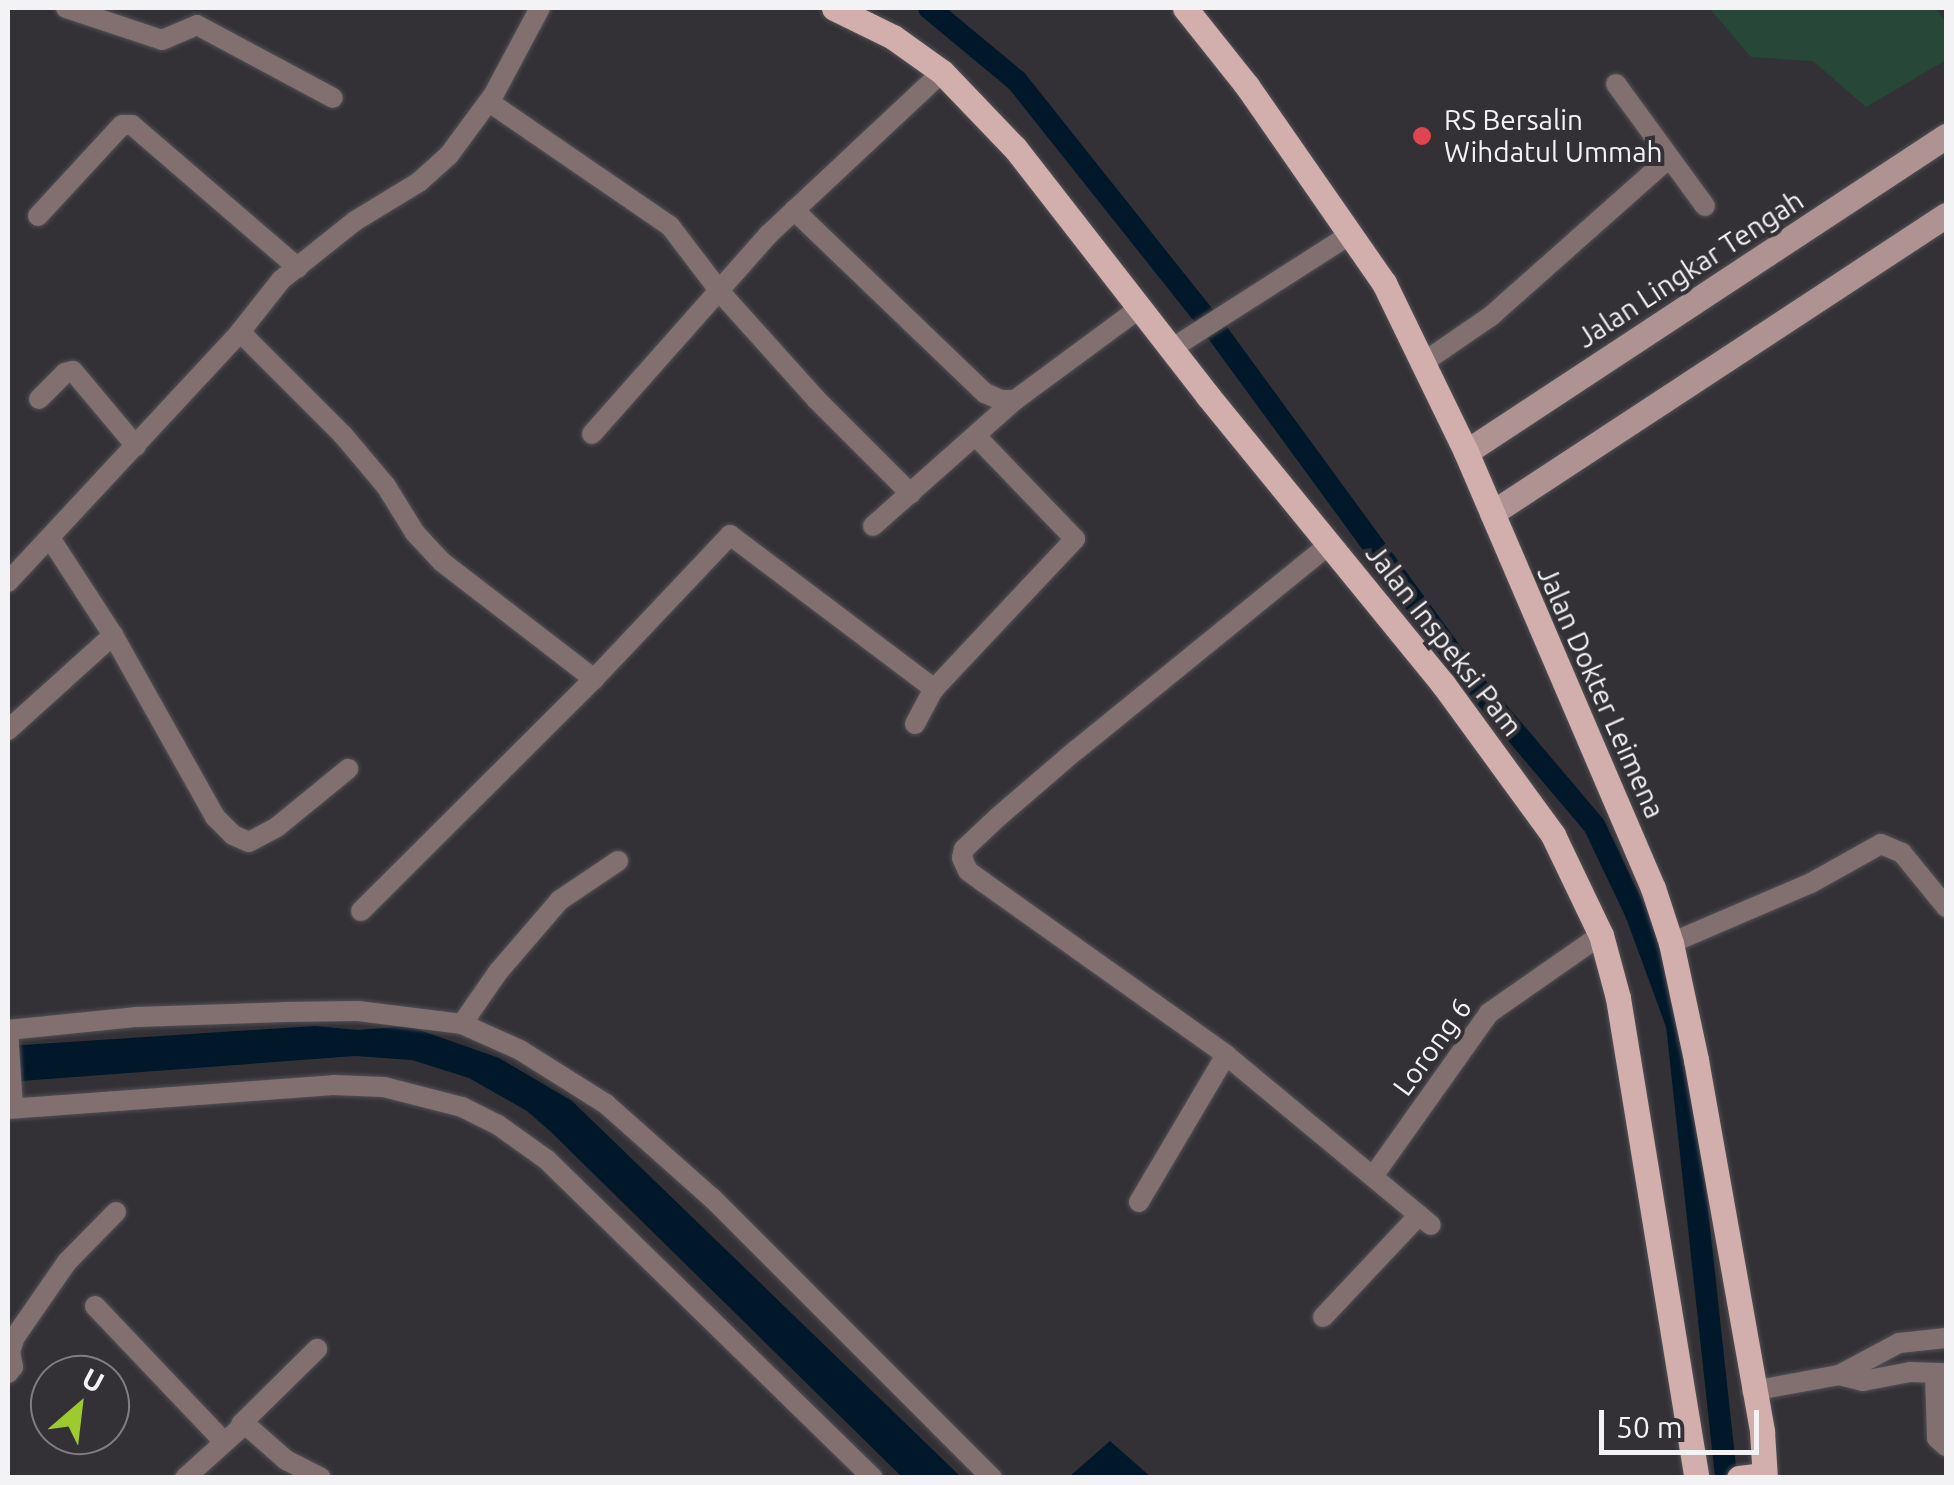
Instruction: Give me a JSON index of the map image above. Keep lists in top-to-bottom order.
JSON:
{
  "streets": {
    "main road": ["Jalan Lingkar Tengah", "Jalan Inspeksi Pam", "Jalan Dokter Leimena"],
    "street": ["Lorong 6"]
  },
  "crossings": [
    ["Jalan Lingkar Tengah", "Jalan Dokter Leimena"],
    ["Jalan Inspeksi Pam", "Lorong 6"]
  ],
  "places": ["RS Bersalin Wihdatul Ummah"],
  "scale_bar": "50 m",
  "north": "top right"
}
